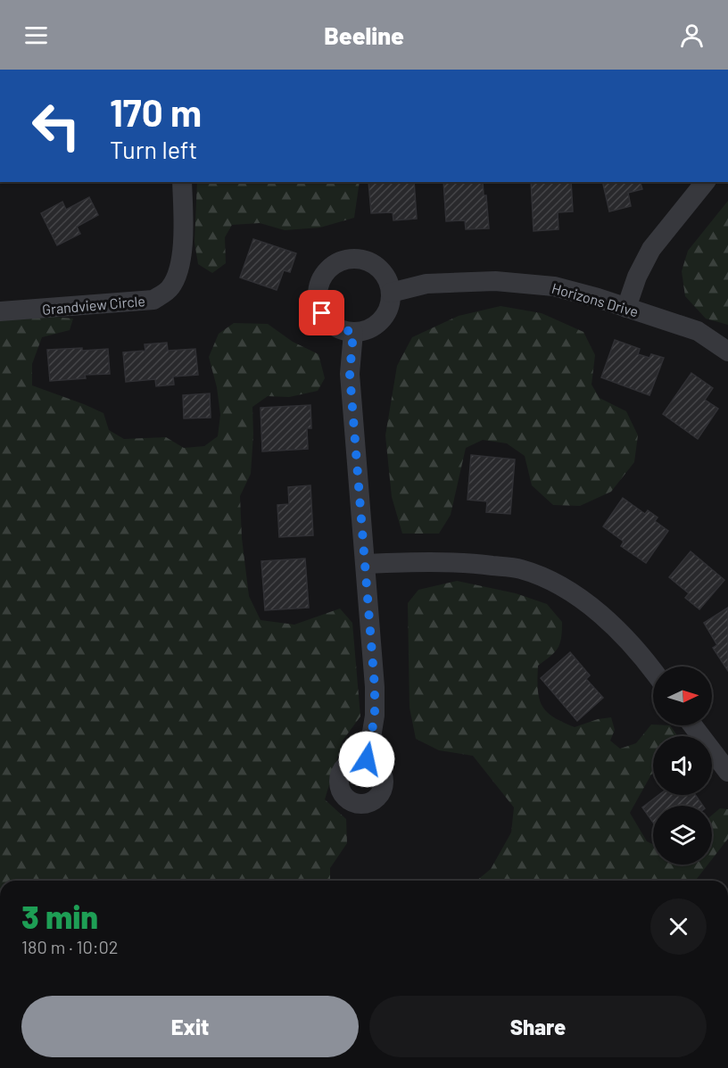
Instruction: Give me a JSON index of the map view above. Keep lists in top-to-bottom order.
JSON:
{
  "streets": {
    "street": ["Horizons Drive", "Grandview Circle"]
  },
  "north": "right",
  "page": {
    "header": "Beeline",
    "turn": ["170 m", "Turn left"],
    "heading": ["3 min", "180 m · 10:02"],
    "buttons": ["Exit", "Share"]
  }
}
